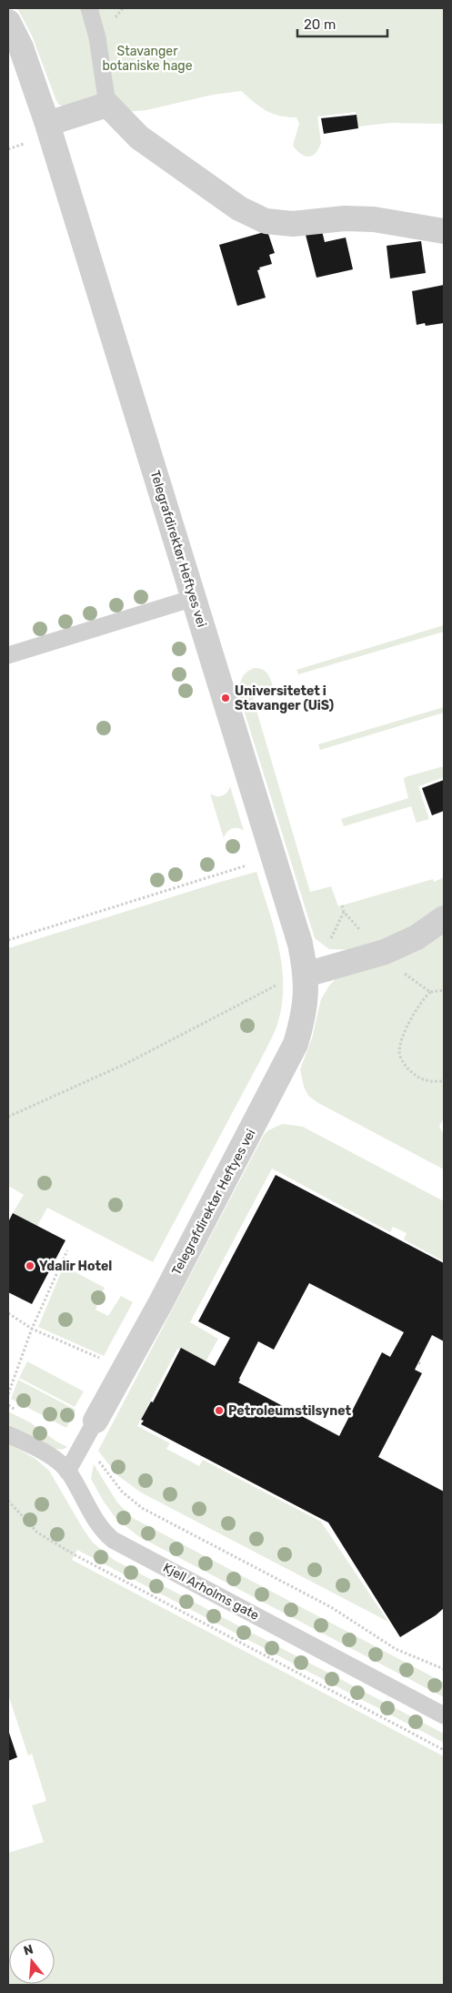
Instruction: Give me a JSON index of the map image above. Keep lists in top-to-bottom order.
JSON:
{
  "streets": {
    "street": ["Telegrafdirektør Heftyes vei"],
    "lane": ["Kjell Arholms gate"]
  },
  "parks": ["Stavanger botaniske hage"],
  "places": ["Universitetet i Stavanger (UiS)", "Ydalir Hotel", "Petroleumstilsynet"],
  "scale_bar": "20 m",
  "north": "top"
}
